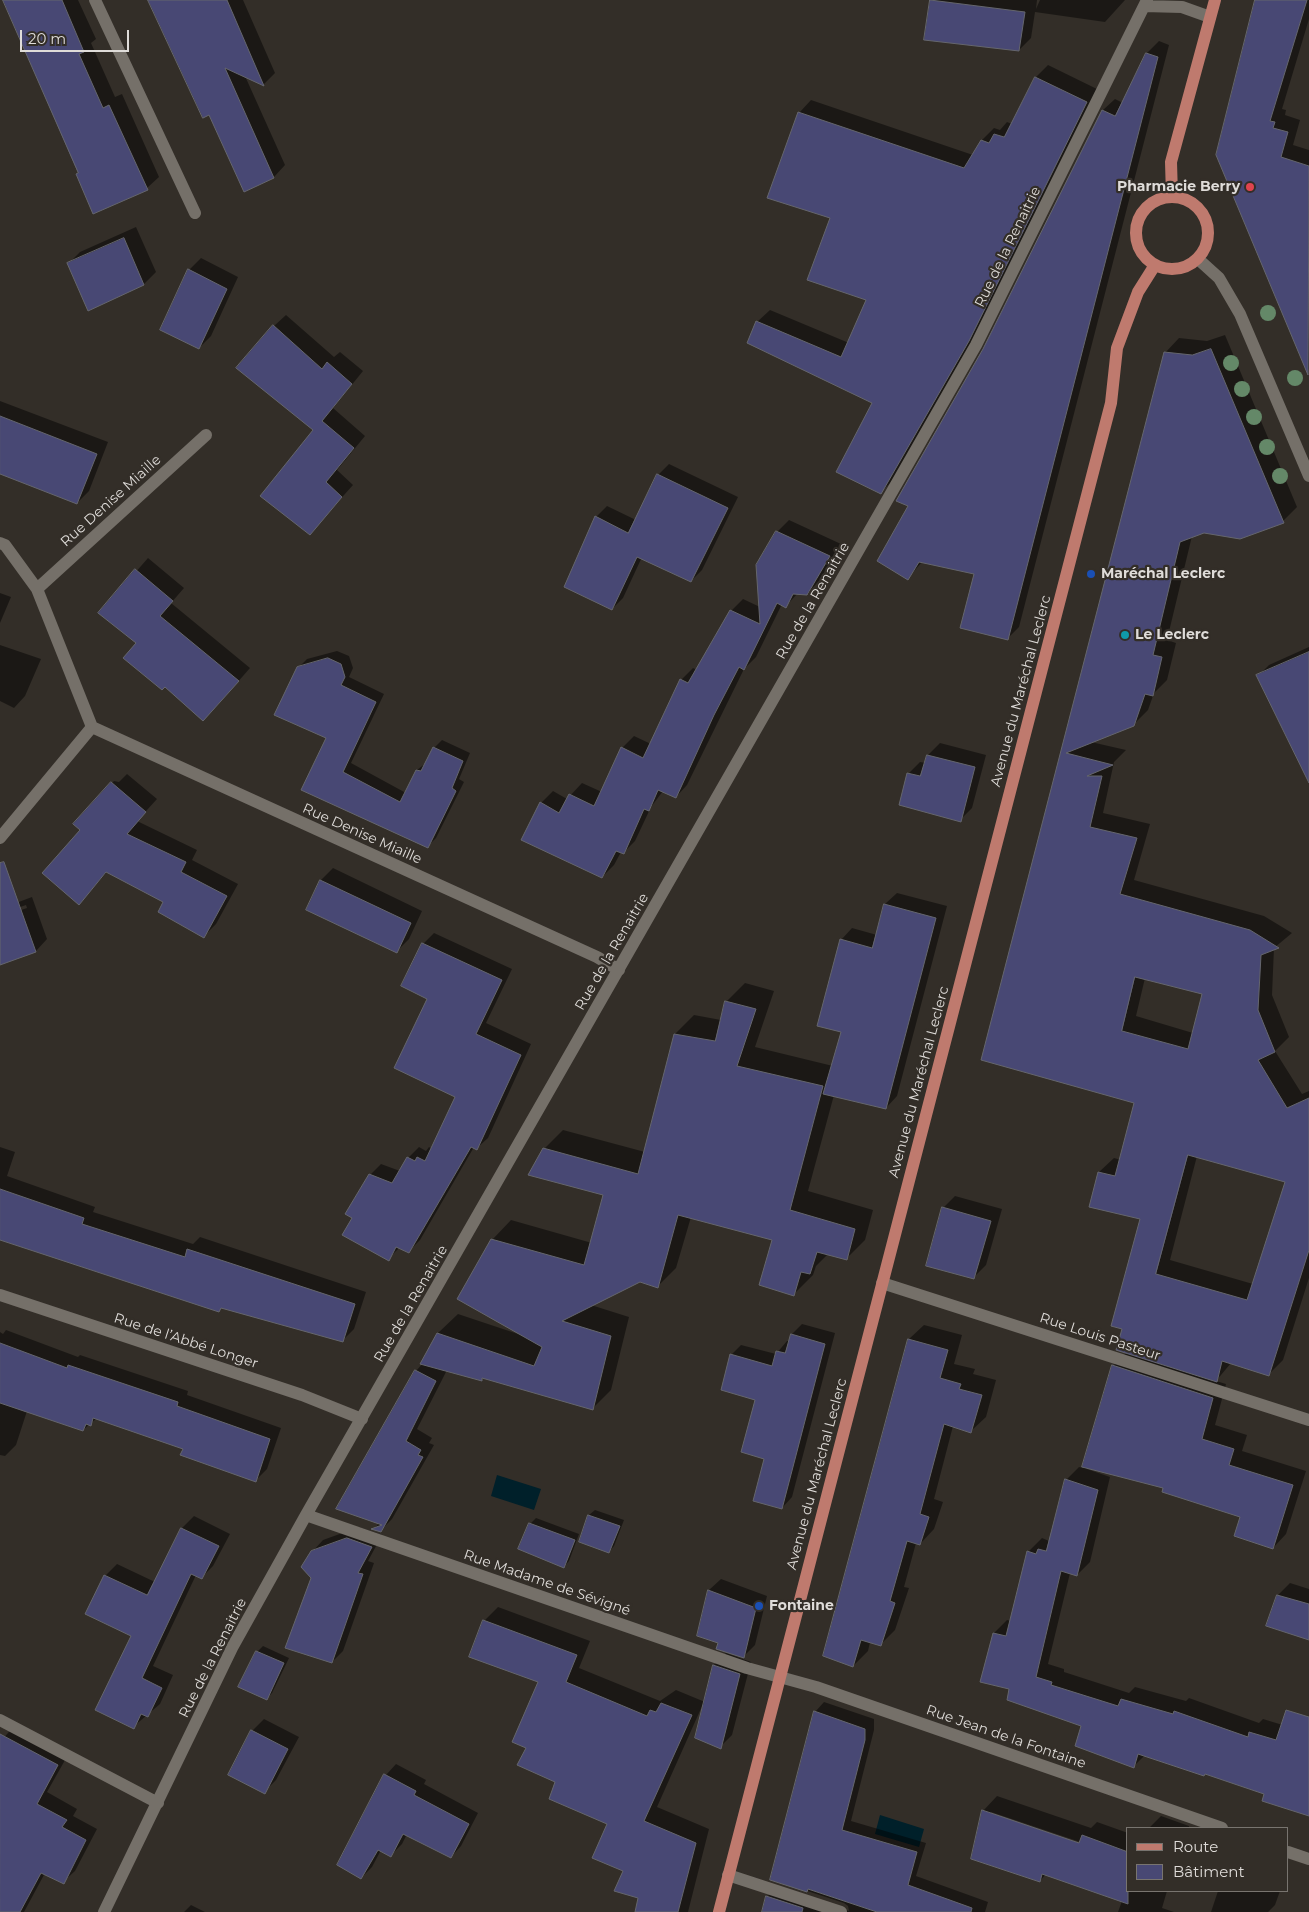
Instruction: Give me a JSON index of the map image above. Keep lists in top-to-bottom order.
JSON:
{
  "streets": {
    "main road": ["Avenue du Maréchal Leclerc"],
    "street": [
      "Rue de la Renaitrie",
      "Rue Denise Miaille",
      "Rue Louis Pasteur",
      "Rue de l’Abbé Longer",
      "Rue Madame de Sévigné",
      "Rue Jean de la Fontaine"
    ]
  },
  "crossings": [
    ["Rue de la Renaitrie", "Rue Denise Miaille"],
    ["Rue de la Renaitrie", "Rue de l’Abbé Longer"],
    ["Rue de la Renaitrie", "Rue Madame de Sévigné"],
    ["Avenue du Maréchal Leclerc", "Rue Louis Pasteur"],
    ["Avenue du Maréchal Leclerc", "Rue Madame de Sévigné"],
    ["Avenue du Maréchal Leclerc", "Rue Jean de la Fontaine"],
    ["Rue Madame de Sévigné", "Rue Jean de la Fontaine"]
  ],
  "places": [
    "Pharmacie Berry",
    "Maréchal Leclerc",
    "Le Leclerc",
    "Fontaine"
  ],
  "legend": ["Route", "Bâtiment"],
  "scale_bar": "20 m"
}
